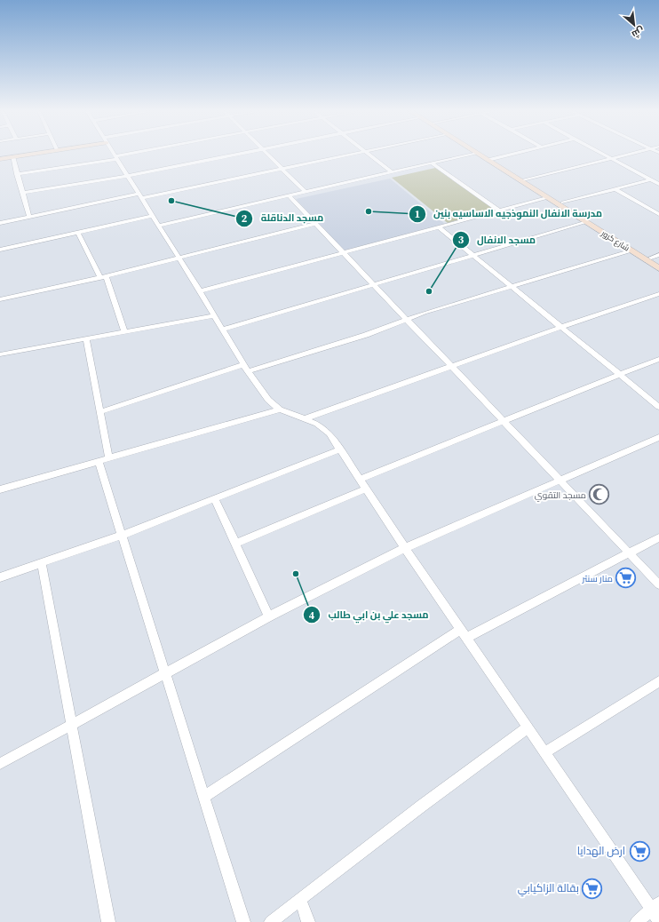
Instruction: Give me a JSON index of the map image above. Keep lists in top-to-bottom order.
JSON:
{
  "streets": {
    "main road": ["شارع كرور"]
  },
  "places": {
    "other": [
      "مسجد الدناقلة",
      "مدرسة الانفال النموذجيه الاساسيه بنين",
      "مسجد الانفال",
      "مسجد علي بن ابي طالب"
    ],
    "mosque": ["مسجد التقوي"],
    "supermarket": ["منار سنتر", "ارض الهدايا", "بقالة الزاكيابي"]
  },
  "north": "bottom right"
}
